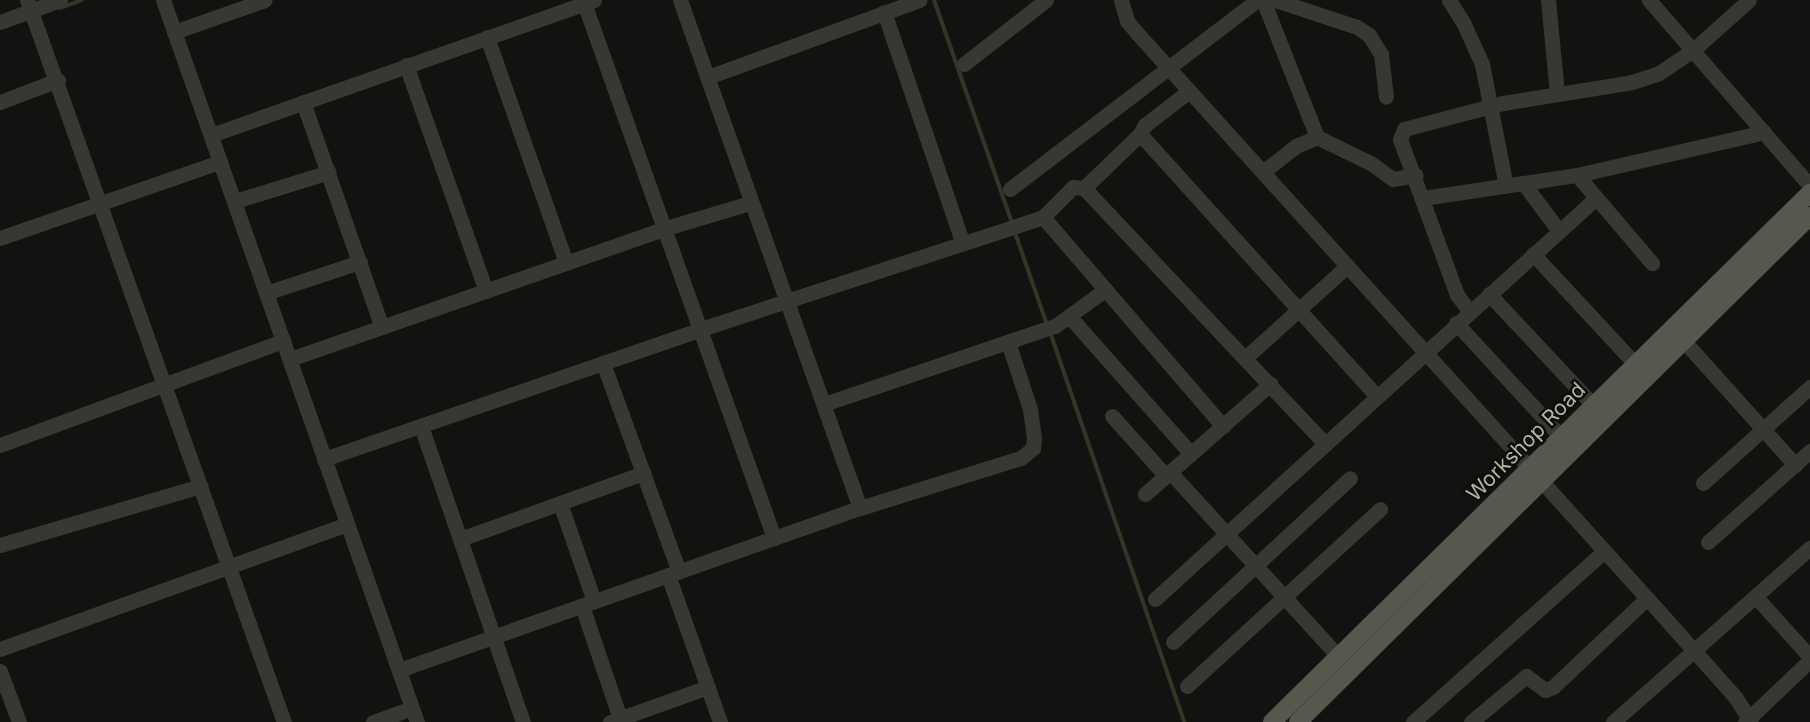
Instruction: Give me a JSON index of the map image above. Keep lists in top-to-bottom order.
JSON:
{
  "streets": {
    "main road": ["Workshop Road"]
  }
}
